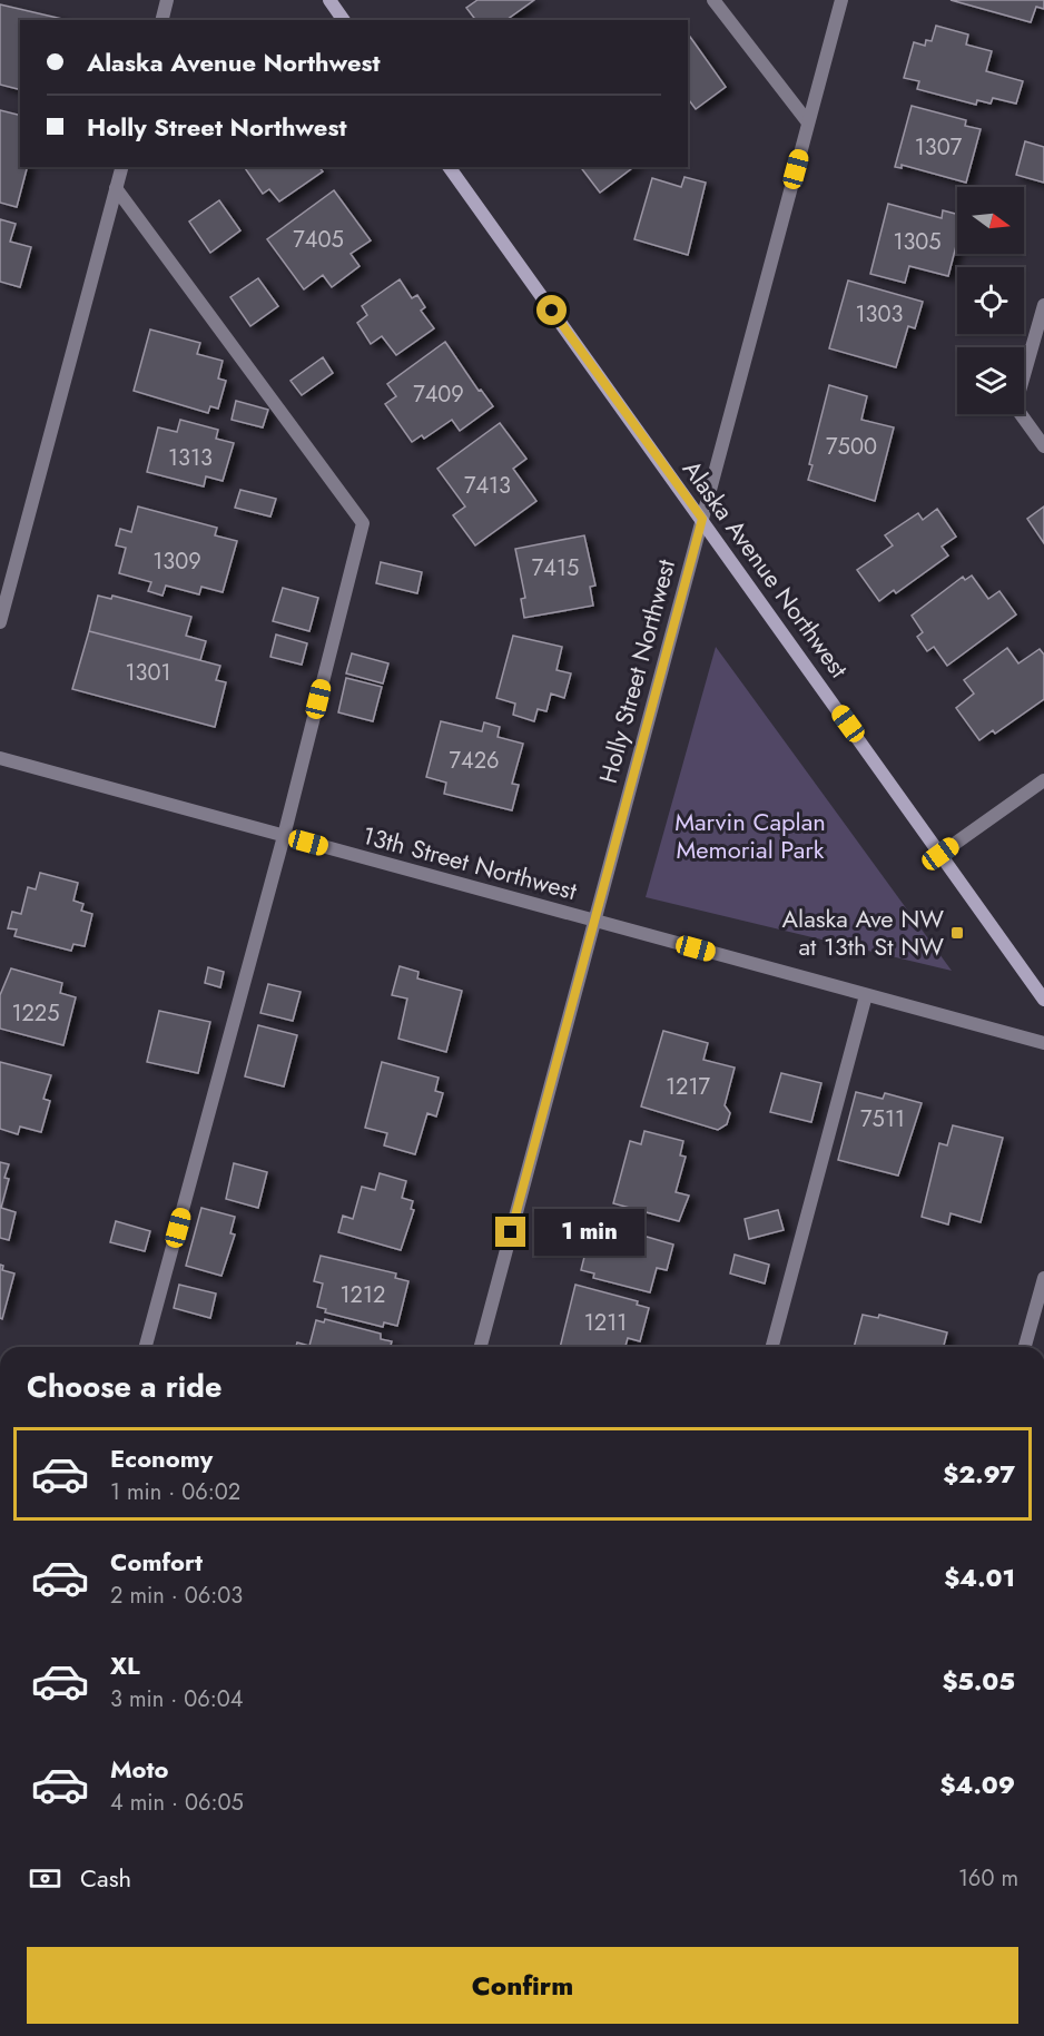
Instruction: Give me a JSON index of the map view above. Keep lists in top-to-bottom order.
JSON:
{
  "streets": {
    "main road": ["Alaska Avenue Northwest"],
    "street": ["Holly Street Northwest", "13th Street Northwest"]
  },
  "crossings": [
    ["Alaska Avenue Northwest", "Holly Street Northwest"],
    ["Holly Street Northwest", "13th Street Northwest"]
  ],
  "parks": ["Marvin Caplan Memorial Park"],
  "places": {
    "transit": ["Alaska Ave NW at 13th St NW"]
  },
  "house_numbers": [
    "1307",
    "7405",
    "1305",
    "1303",
    "7409",
    "7500",
    "1313",
    "7413",
    "1309",
    "7415",
    "1301",
    "7426",
    "1225",
    "1217",
    "7511",
    "1212",
    "1211"
  ],
  "north": "right",
  "page": {
    "banner": ["Alaska Avenue Northwest", "Holly Street Northwest"],
    "bubble": "1 min",
    "heading": "Choose a ride",
    "list": [
      {
        "name": "Economy",
        "note": "1 min · 06:02",
        "value": "$2.97"
      },
      {
        "name": "Comfort",
        "note": "2 min · 06:03",
        "value": "$4.01"
      },
      {
        "name": "XL",
        "note": "3 min · 06:04",
        "value": "$5.05"
      },
      {
        "name": "Moto",
        "note": "4 min · 06:05",
        "value": "$4.09"
      }
    ],
    "pay": ["Cash", "160 m"],
    "buttons": "Confirm"
  }
}
